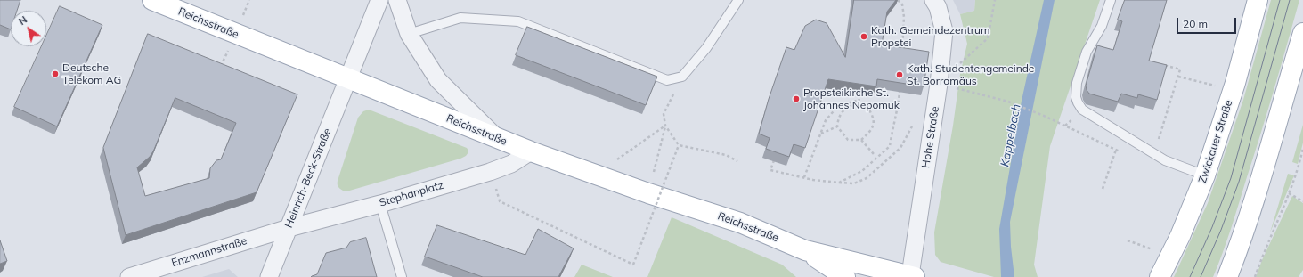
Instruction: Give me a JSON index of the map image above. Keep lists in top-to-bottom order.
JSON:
{
  "streets": {
    "main road": ["Reichsstraße", "Zwickauer Straße"],
    "street": [
      "Hohe Straße",
      "Heinrich-Beck-Straße",
      "Stephanplatz",
      "Enzmannstraße"
    ]
  },
  "crossings": [
    ["Reichsstraße", "Hohe Straße"],
    ["Reichsstraße", "Heinrich-Beck-Straße"],
    ["Reichsstraße", "Stephanplatz"],
    ["Heinrich-Beck-Straße", "Stephanplatz"],
    ["Heinrich-Beck-Straße", "Enzmannstraße"],
    ["Stephanplatz", "Enzmannstraße"]
  ],
  "water": ["Kappelbach"],
  "places": [
    "Kath. Gemeindezentrum Propstei",
    "Deutsche Telekom AG",
    "Kath. Studentengemeinde St. Borromäus",
    "Propsteikirche St. Johannes Nepomuk"
  ],
  "scale_bar": "20 m",
  "north": "top left"
}
